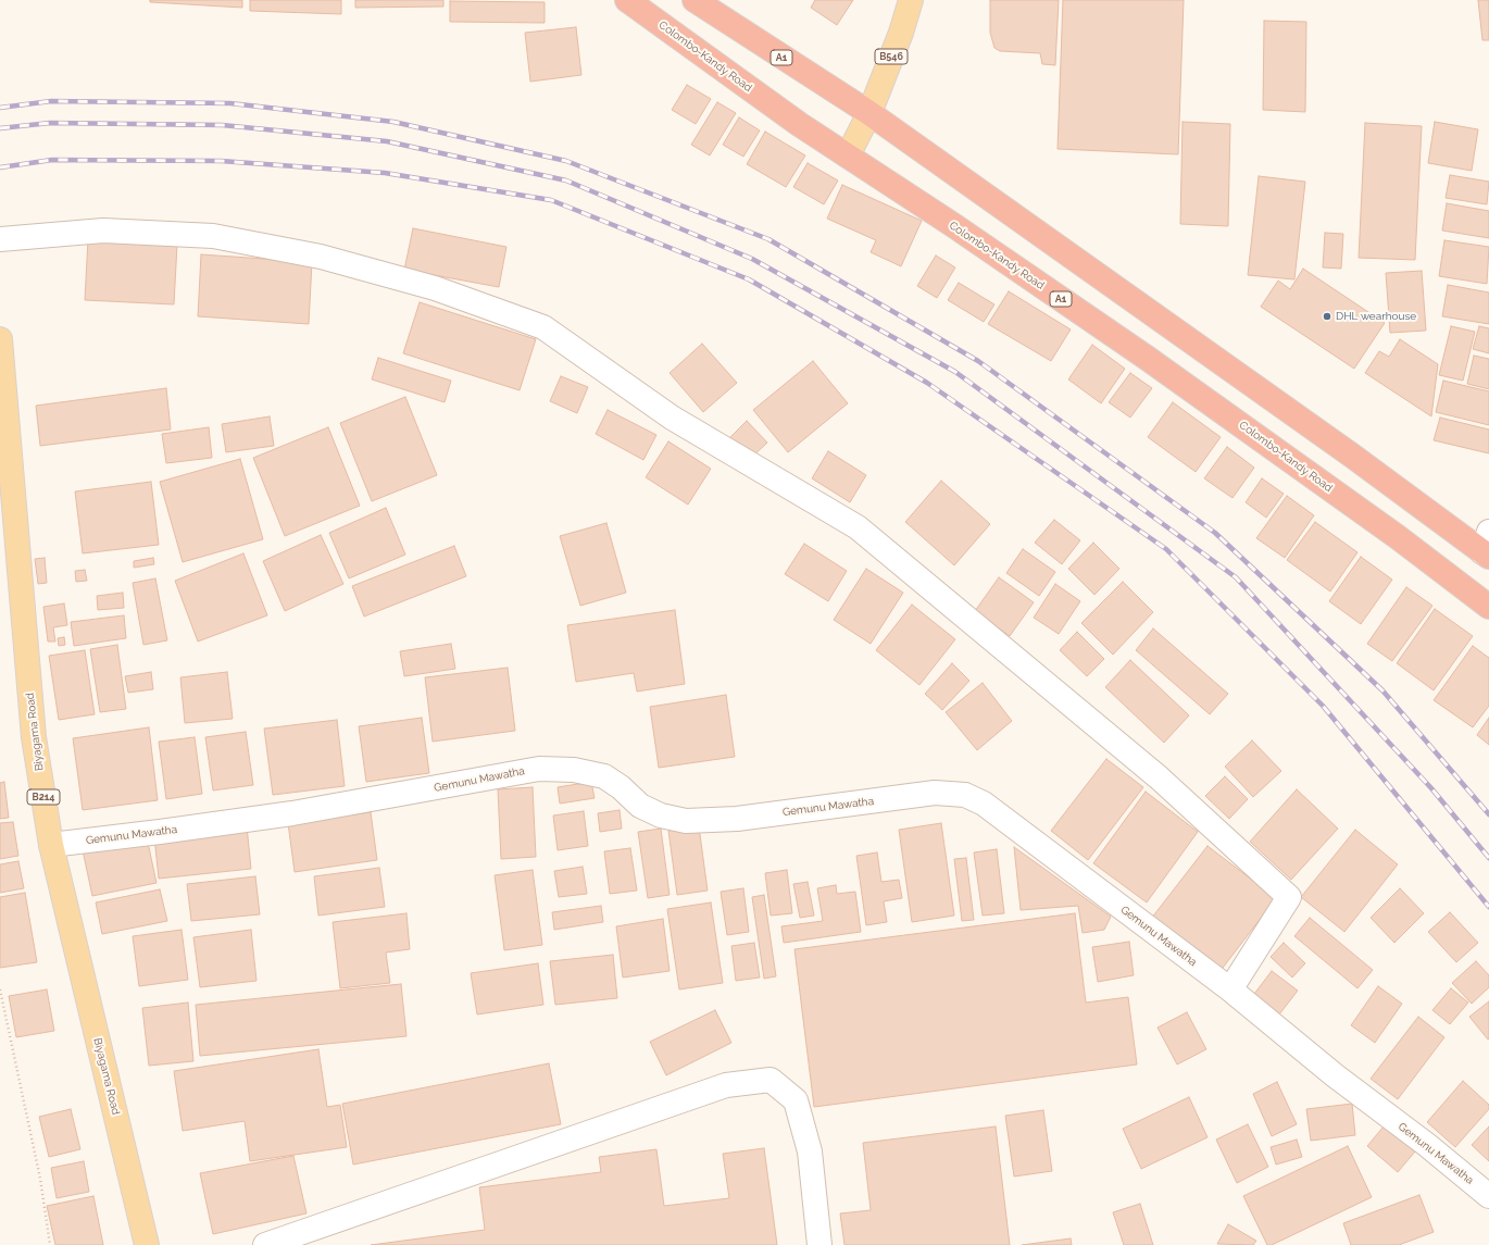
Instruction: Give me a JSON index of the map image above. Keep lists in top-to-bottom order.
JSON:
{
  "streets": {
    "highway": ["Colombo-Kandy Road", "A1"],
    "main road": ["B546", "Biyagama Road", "B214"],
    "street": ["Gemunu Mawatha"]
  },
  "crossings": [
    ["B546", "A1"],
    ["Biyagama Road", "Gemunu Mawatha"]
  ],
  "places": ["DHL wearhouse"]
}
